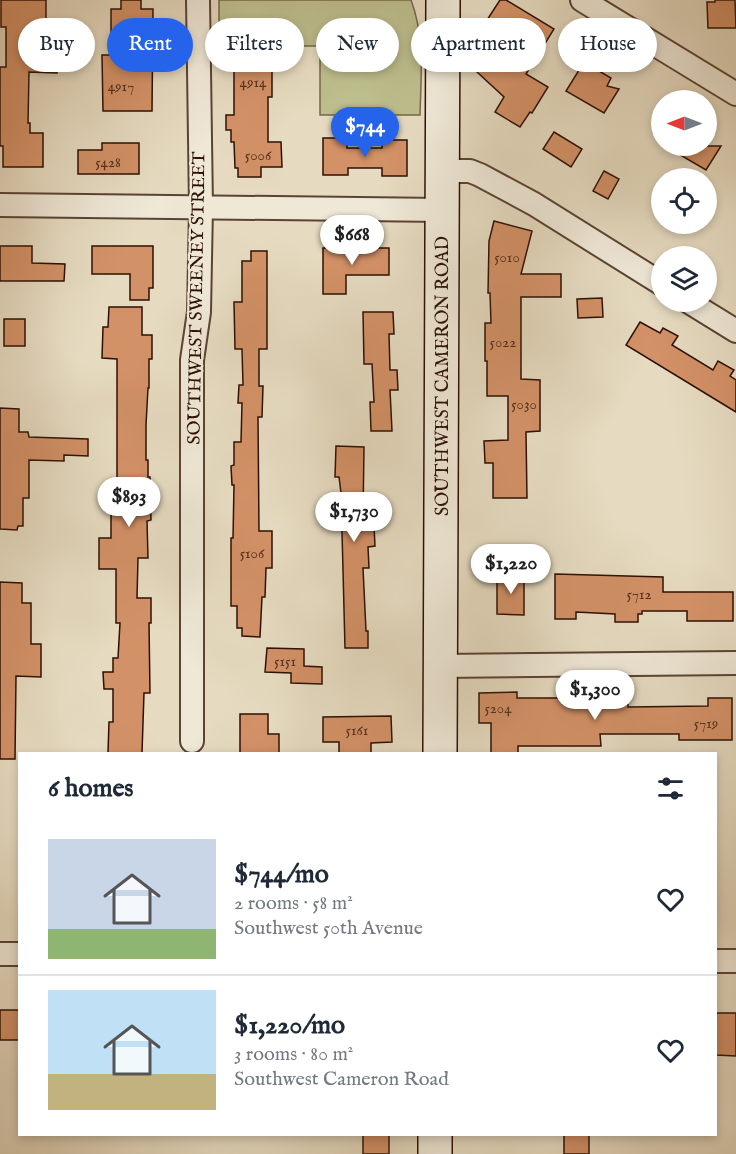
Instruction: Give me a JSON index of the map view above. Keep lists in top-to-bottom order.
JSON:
{
  "streets": {
    "street": ["SOUTHWEST SWEENEY STREET", "SOUTHWEST CAMERON ROAD"]
  },
  "house_numbers": [
    "4914",
    "4917",
    "5006",
    "5428",
    "5010",
    "5022",
    "5030",
    "5106",
    "5712",
    "5151",
    "5204",
    "5719",
    "5161"
  ],
  "north": "left",
  "page": {
    "chip": [
      "Buy",
      "Rent",
      "Filters",
      "New",
      "Apartment",
      "House"
    ],
    "price": [
      "$744",
      "$668",
      "$893",
      "$1,730",
      "$1,220",
      "$1,300"
    ],
    "heading": "6 homes",
    "list": [
      {
        "name": "$744/mo",
        "note": "2 rooms · 58 m² · Southwest 50th Avenue"
      },
      {
        "name": "$1,220/mo",
        "note": "3 rooms · 80 m² · Southwest Cameron Road"
      }
    ]
  }
}
